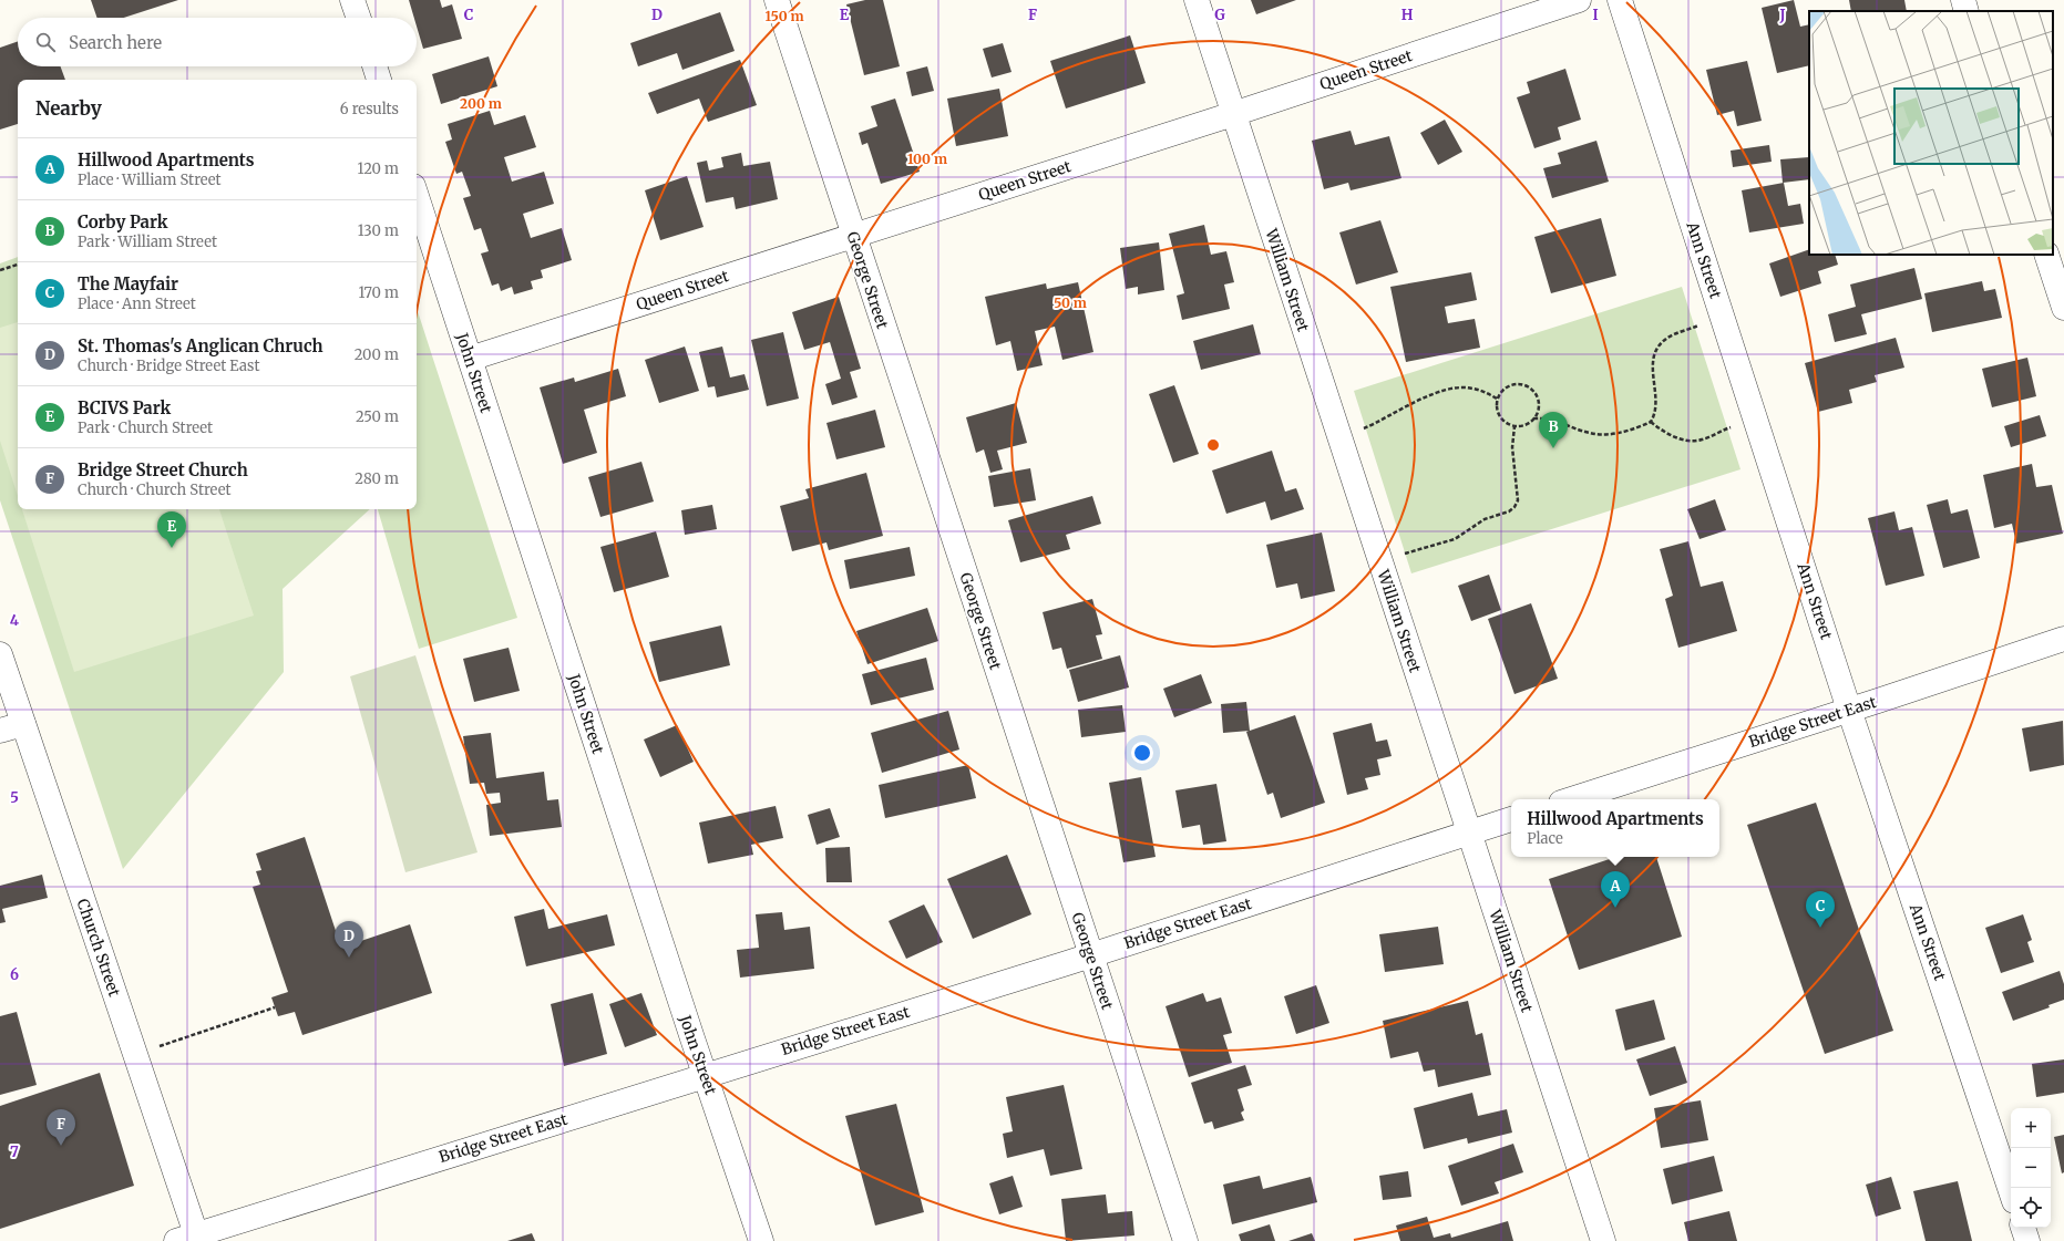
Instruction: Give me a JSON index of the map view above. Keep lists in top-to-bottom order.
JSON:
{
  "streets": {
    "street": [
      "Queen Street",
      "Ann Street",
      "George Street",
      "William Street",
      "John Street",
      "Bridge Street East",
      "Church Street"
    ]
  },
  "crossings": [
    ["Queen Street", "George Street"],
    ["Queen Street", "William Street"],
    ["Queen Street", "John Street"],
    ["Ann Street", "Bridge Street East"],
    ["George Street", "Bridge Street East"],
    ["William Street", "Bridge Street East"],
    ["John Street", "Bridge Street East"],
    ["Bridge Street East", "Church Street"]
  ],
  "page": {
    "search": "Search here",
    "heading": ["Nearby", "6 results"],
    "list": [
      {
        "mark": "A",
        "name": "Hillwood Apartments",
        "note": "Place · William Street",
        "value": "120 m"
      },
      {
        "mark": "B",
        "name": "Corby Park",
        "note": "Park · William Street",
        "value": "130 m"
      },
      {
        "mark": "C",
        "name": "The Mayfair",
        "note": "Place · Ann Street",
        "value": "170 m"
      },
      {
        "mark": "D",
        "name": "St. Thomas's Anglican Chruch",
        "note": "Church · Bridge Street East",
        "value": "200 m"
      },
      {
        "mark": "E",
        "name": "BCIVS Park",
        "note": "Park · Church Street",
        "value": "250 m"
      },
      {
        "mark": "F",
        "name": "Bridge Street Church",
        "note": "Church · Church Street",
        "value": "280 m"
      }
    ],
    "pins": [
      "B",
      "E",
      "A",
      "C",
      "D",
      "F"
    ],
    "popup": ["Hillwood Apartments", "Place"],
    "map_buttons": ["+", "−"]
  },
  "grid": {
    "columns": [
      "C",
      "D",
      "E",
      "F",
      "G",
      "H",
      "I",
      "J"
    ],
    "rows": [
      "4",
      "5",
      "6",
      "7"
    ]
  },
  "rings": [
    "150 m",
    "200 m",
    "100 m",
    "50 m"
  ]
}
